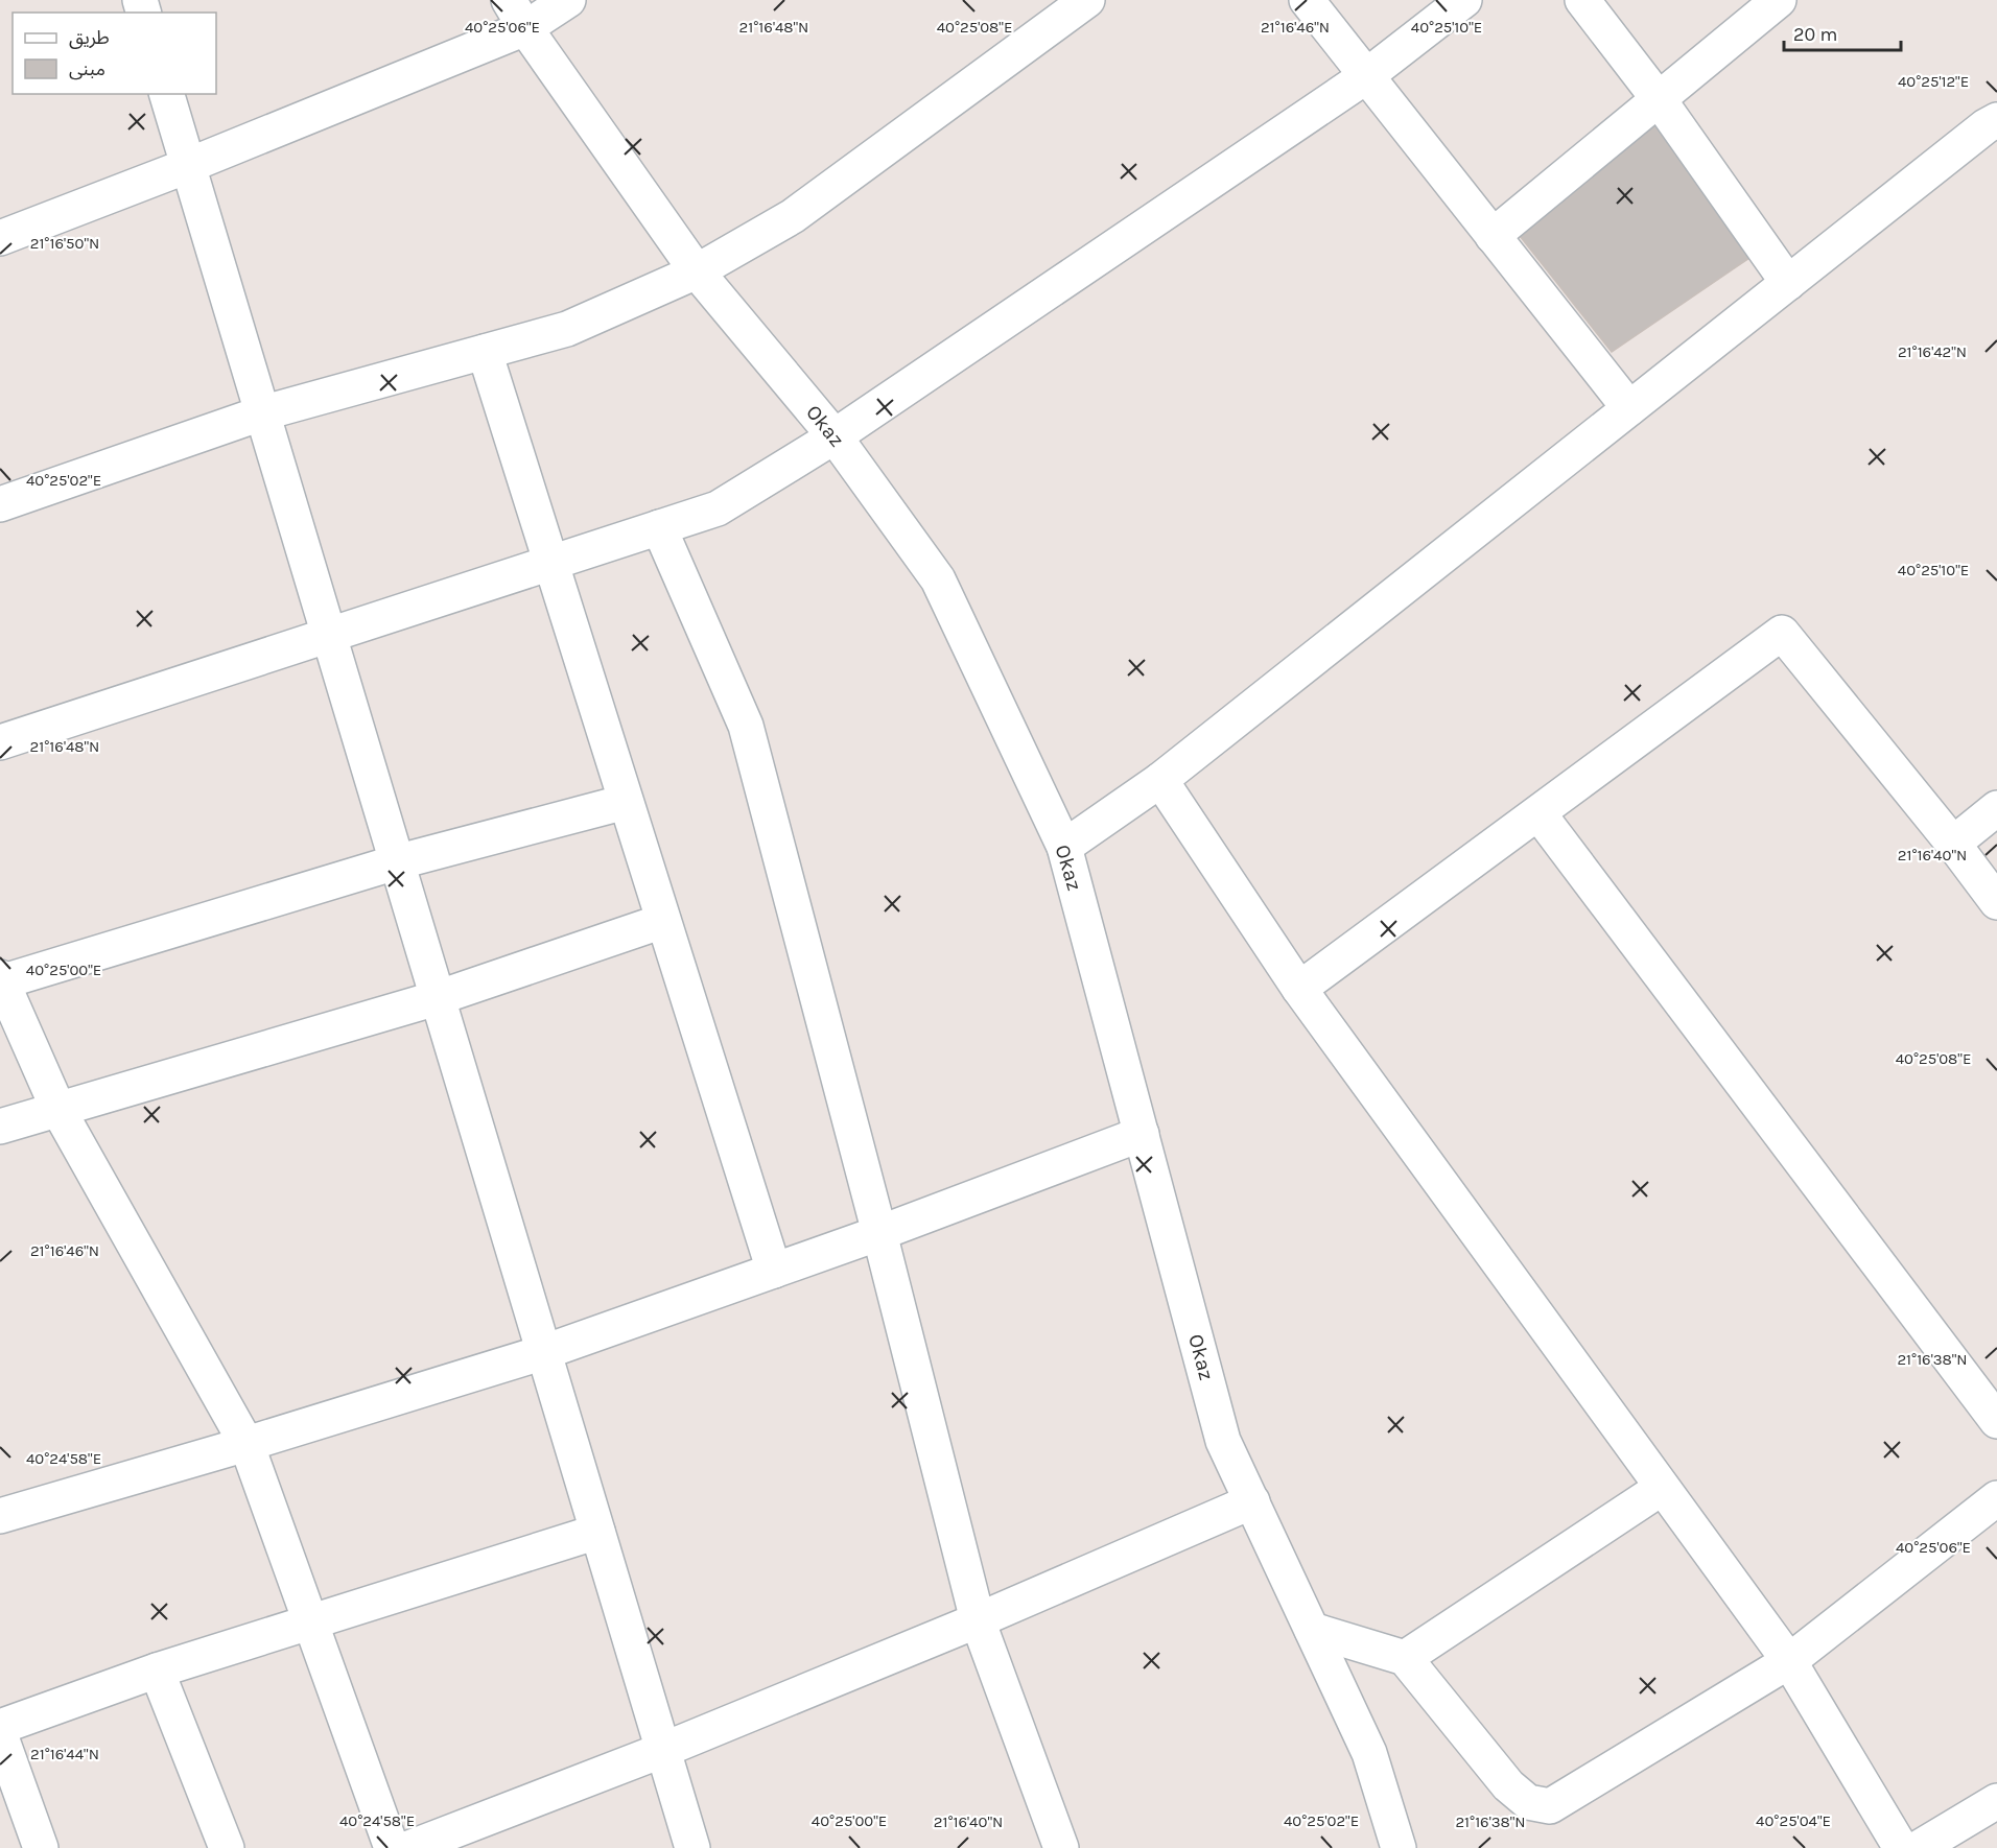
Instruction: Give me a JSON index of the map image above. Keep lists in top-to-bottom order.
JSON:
{
  "streets": {
    "street": ["Okaz"]
  },
  "legend": ["طريق", "مبنى"],
  "scale_bar": "20 m",
  "coordinates": [
    "21°16'48\"N",
    "21°16'46\"N",
    "40°25'06\"E",
    "40°25'08\"E",
    "40°25'10\"E",
    "40°25'12\"E",
    "21°16'50\"N",
    "21°16'42\"N",
    "40°25'02\"E",
    "21°16'40\"N",
    "40°25'00\"E",
    "21°16'38\"N",
    "40°24'58\"E",
    "21°16'44\"N",
    "40°25'04\"E"
  ]
}
